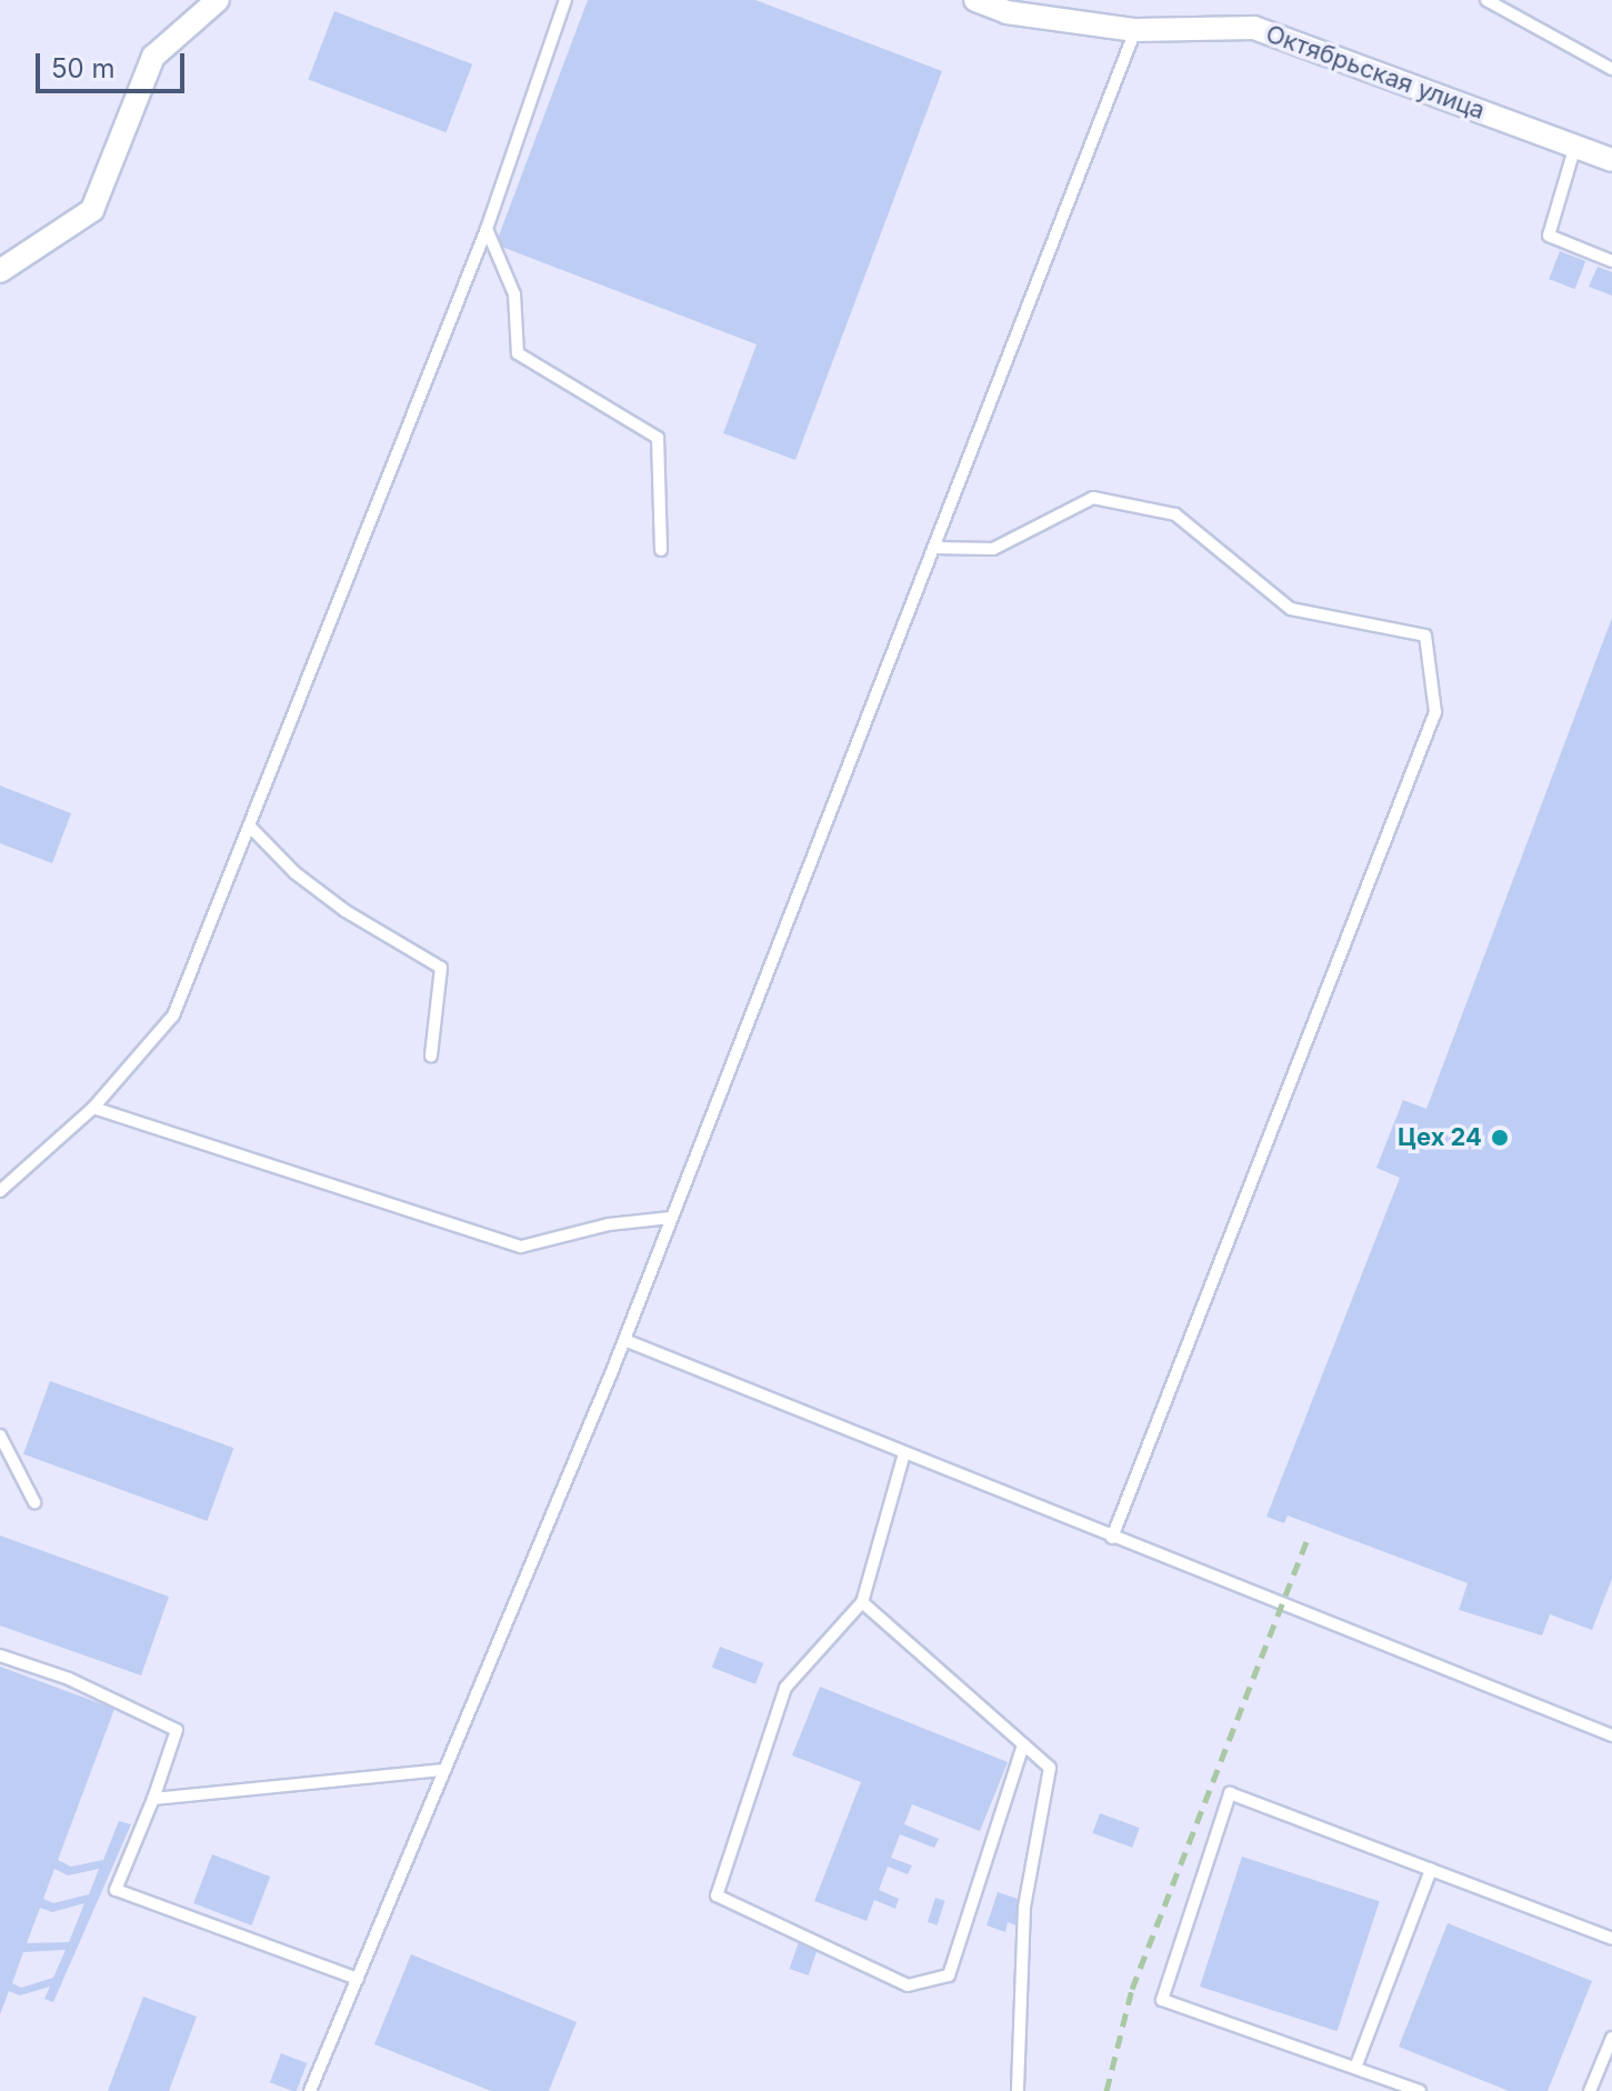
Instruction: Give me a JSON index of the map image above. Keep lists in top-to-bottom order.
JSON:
{
  "streets": {
    "street": ["Октябрьская улица"]
  },
  "places": ["Цех 24"],
  "scale_bar": "50 m"
}
